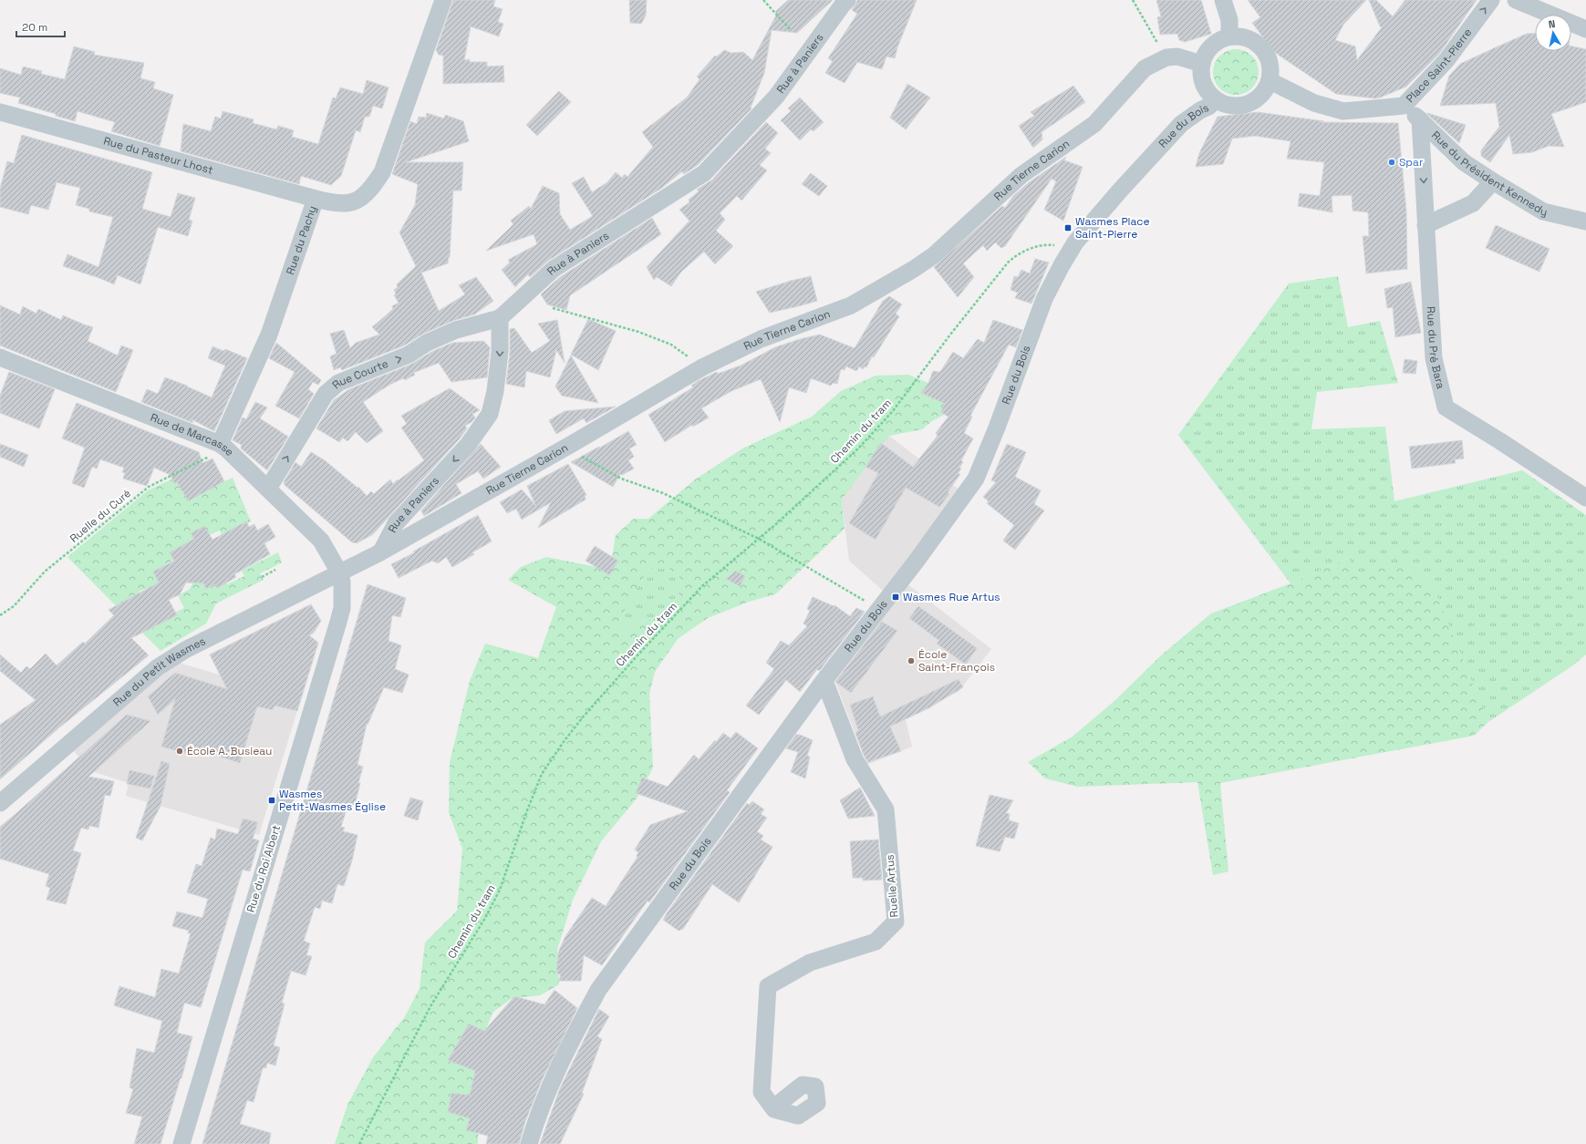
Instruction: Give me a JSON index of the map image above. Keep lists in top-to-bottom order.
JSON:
{
  "streets": {
    "street": [
      "Rue à Paniers",
      "Place Saint-Pierre",
      "Rue du Bois",
      "Rue du Pasteur Lhost",
      "Rue Tierne Carion",
      "Rue du Président Kennedy",
      "Rue du Pachy",
      "Rue du Pré Bara",
      "Rue Courte",
      "Rue de Marcasse",
      "Rue du Petit Wasmes",
      "Rue du Roi Albert",
      "Ruelle Artus"
    ],
    "path": ["Chemin du tram", "Ruelle du Curé"]
  },
  "crossings": [
    ["Rue à Paniers", "Rue Tierne Carion"],
    ["Rue à Paniers", "Rue Courte"],
    ["Place Saint-Pierre", "Rue du Bois"],
    ["Place Saint-Pierre", "Rue du Président Kennedy"],
    ["Rue du Bois", "Chemin du tram"],
    ["Rue du Bois", "Ruelle Artus"],
    ["Rue du Pasteur Lhost", "Rue du Pachy"],
    ["Rue Tierne Carion", "Rue de Marcasse"],
    ["Rue Tierne Carion", "Rue du Petit Wasmes"],
    ["Rue Tierne Carion", "Rue du Roi Albert"],
    ["Rue du Président Kennedy", "Rue du Pré Bara"],
    ["Rue du Pachy", "Rue de Marcasse"],
    ["Rue du Pachy", "Ruelle du Curé"],
    ["Rue Courte", "Rue de Marcasse"],
    ["Rue de Marcasse", "Ruelle du Curé"],
    ["Rue de Marcasse", "Rue du Petit Wasmes"],
    ["Rue de Marcasse", "Rue du Roi Albert"],
    ["Rue du Petit Wasmes", "Rue du Roi Albert"]
  ],
  "one_way": ["Place Saint-Pierre", "Rue Courte"],
  "places": {
    "other": ["Spar", "École Saint-François", "École A. Busieau"],
    "transit": ["Wasmes Place Saint-Pierre", "Wasmes Rue Artus", "Wasmes Petit-Wasmes Église"]
  },
  "scale_bar": "20 m",
  "north": "top"
}
